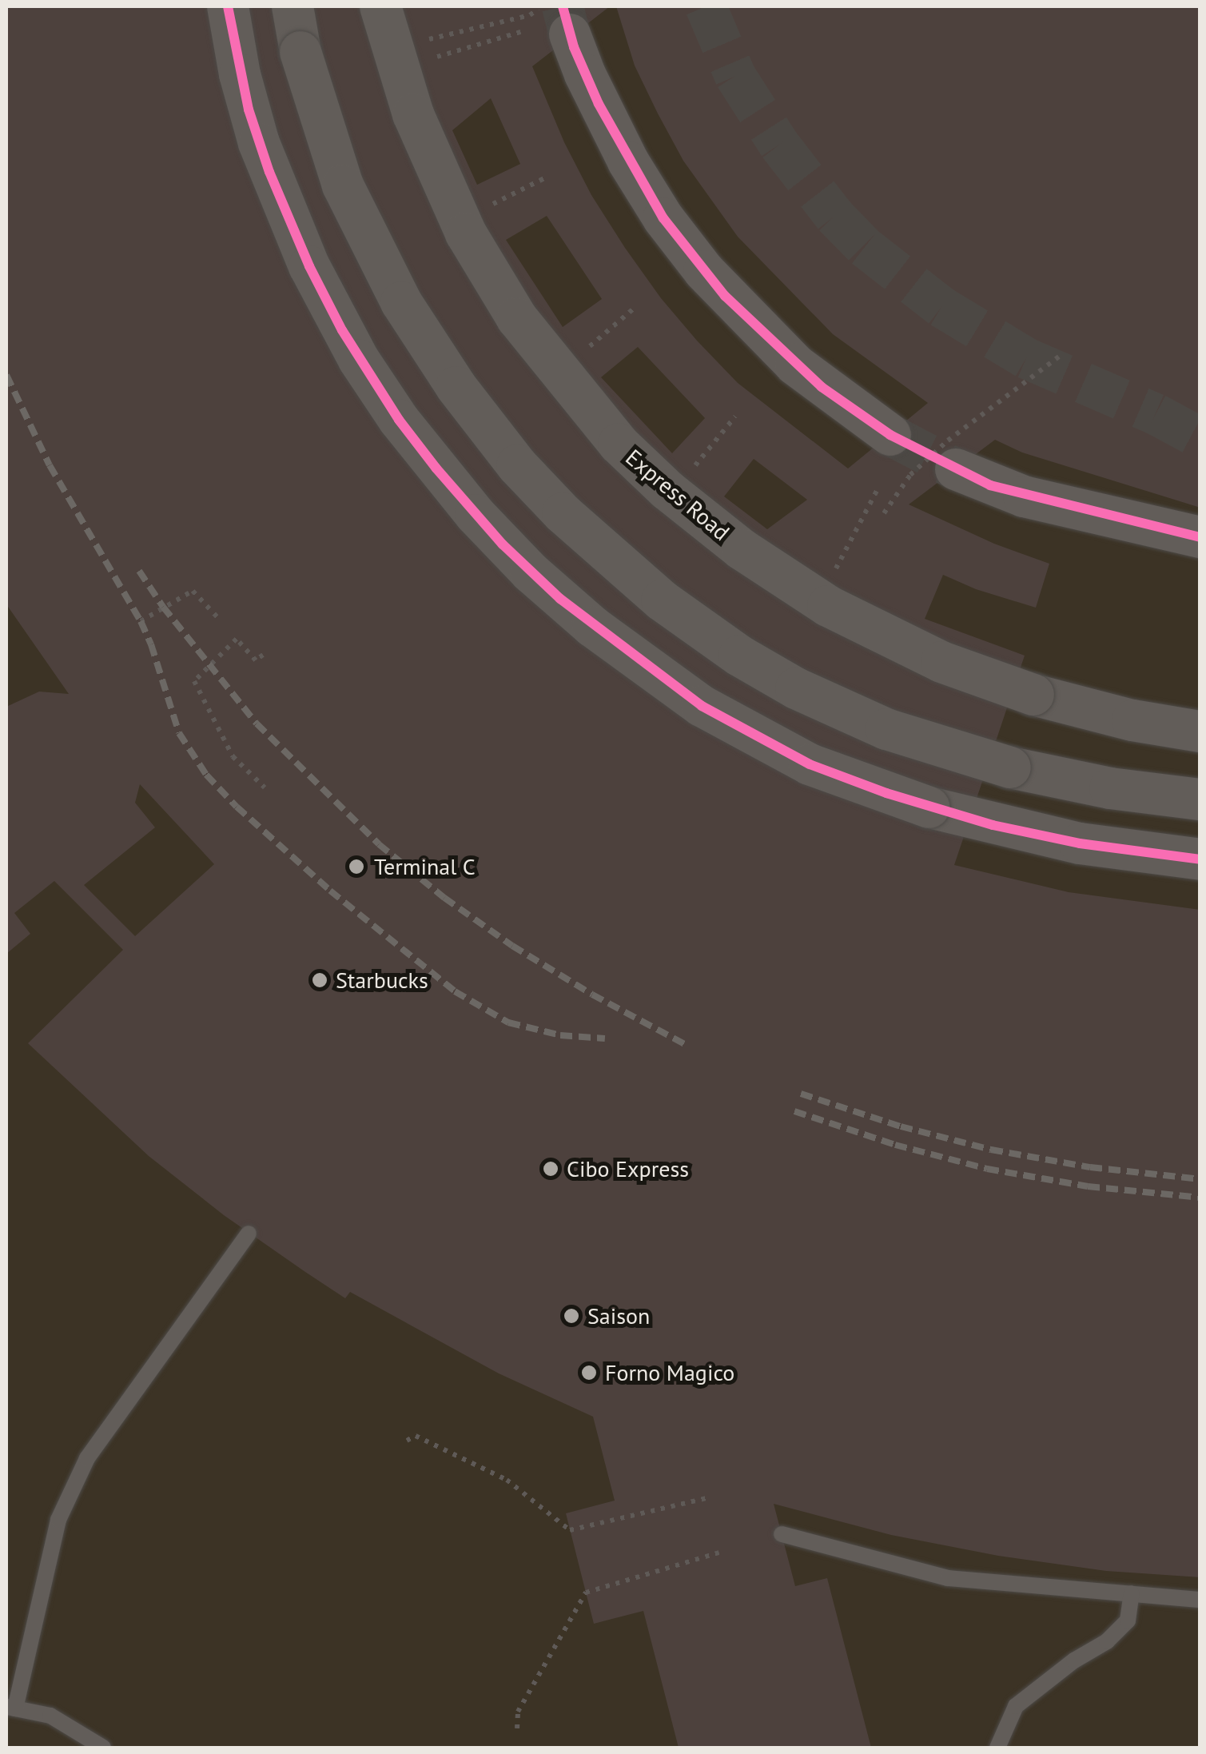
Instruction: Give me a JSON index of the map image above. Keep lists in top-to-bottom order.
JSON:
{
  "streets": {
    "street": ["Express Road"]
  },
  "places": [
    "Terminal C",
    "Starbucks",
    "Cibo Express",
    "Saison",
    "Forno Magico"
  ]
}
